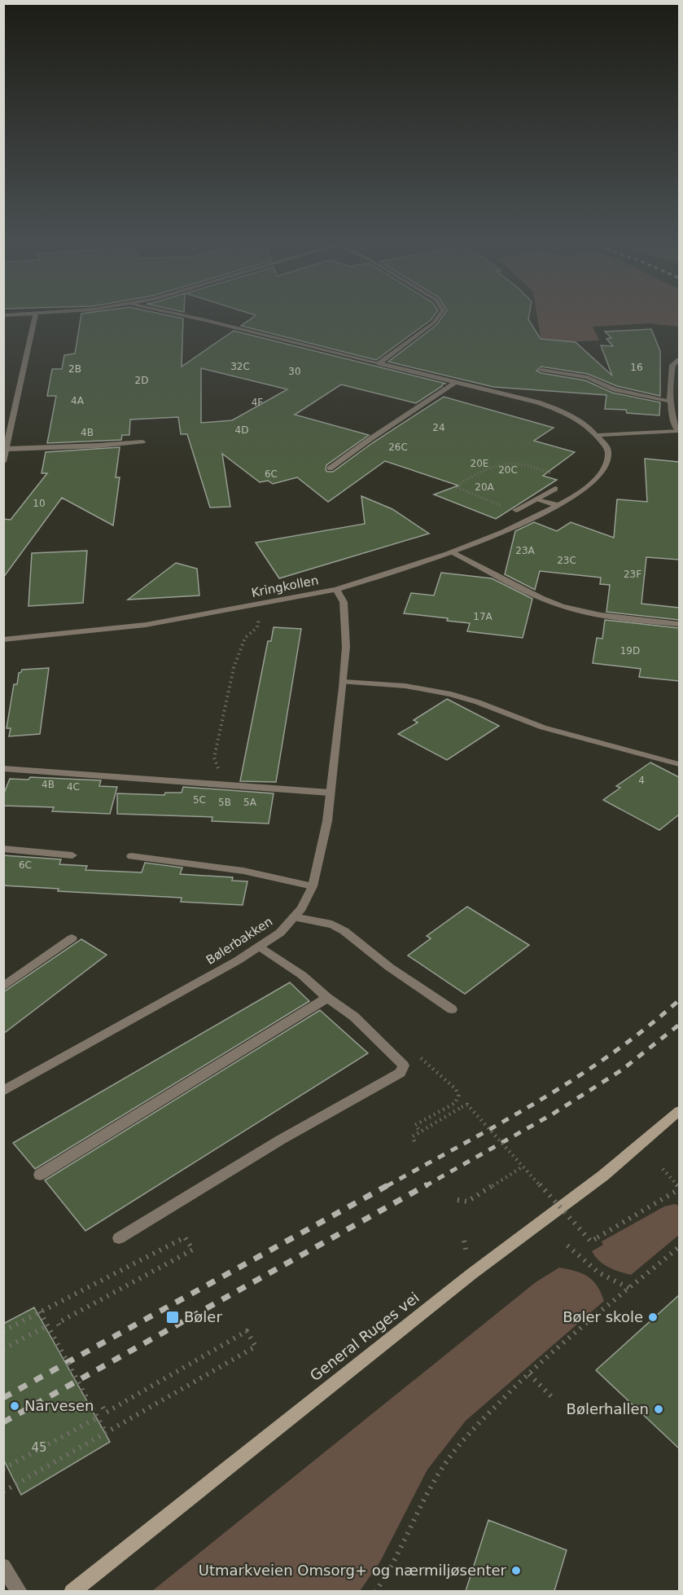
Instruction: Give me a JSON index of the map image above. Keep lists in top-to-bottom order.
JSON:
{
  "streets": {
    "main road": ["General Ruges vei"],
    "street": ["Kringkollen", "Bølerbakken"]
  },
  "crossings": [
    ["Kringkollen", "Bølerbakken"]
  ],
  "places": {
    "transit": ["Bøler"],
    "other": [
      "Bøler skole",
      "Narvesen",
      "Bølerhallen",
      "Utmarkveien Omsorg+ og nærmiljøsenter"
    ]
  },
  "house_numbers": [
    "32C",
    "16",
    "2B",
    "30",
    "2D",
    "4A",
    "4F",
    "24",
    "4D",
    "4B",
    "26C",
    "20E",
    "20C",
    "6C",
    "20A",
    "10",
    "23A",
    "23C",
    "23F",
    "17A",
    "19D",
    "4",
    "4B",
    "4C",
    "5C",
    "5B",
    "5A",
    "6C",
    "45"
  ]
}
